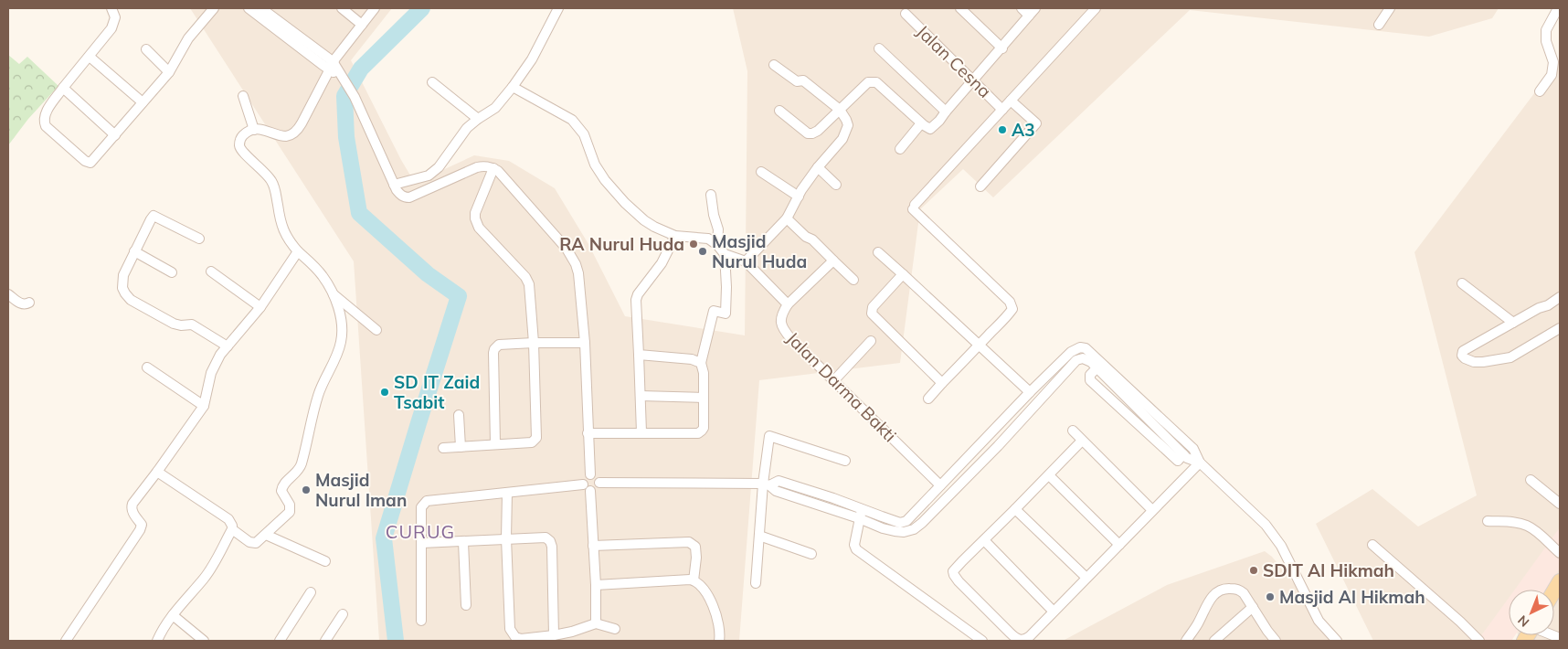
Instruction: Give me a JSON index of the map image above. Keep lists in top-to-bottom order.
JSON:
{
  "streets": {
    "street": ["Jalan Cesna", "Jalan Darma Bakti"]
  },
  "districts": ["CURUG"],
  "places": [
    "A3",
    "RA Nurul Huda",
    "Masjid Nurul Huda",
    "SD IT Zaid Tsabit",
    "Masjid Nurul Iman",
    "SDIT Al Hikmah",
    "Masjid Al Hikmah"
  ],
  "north": "bottom left"
}
